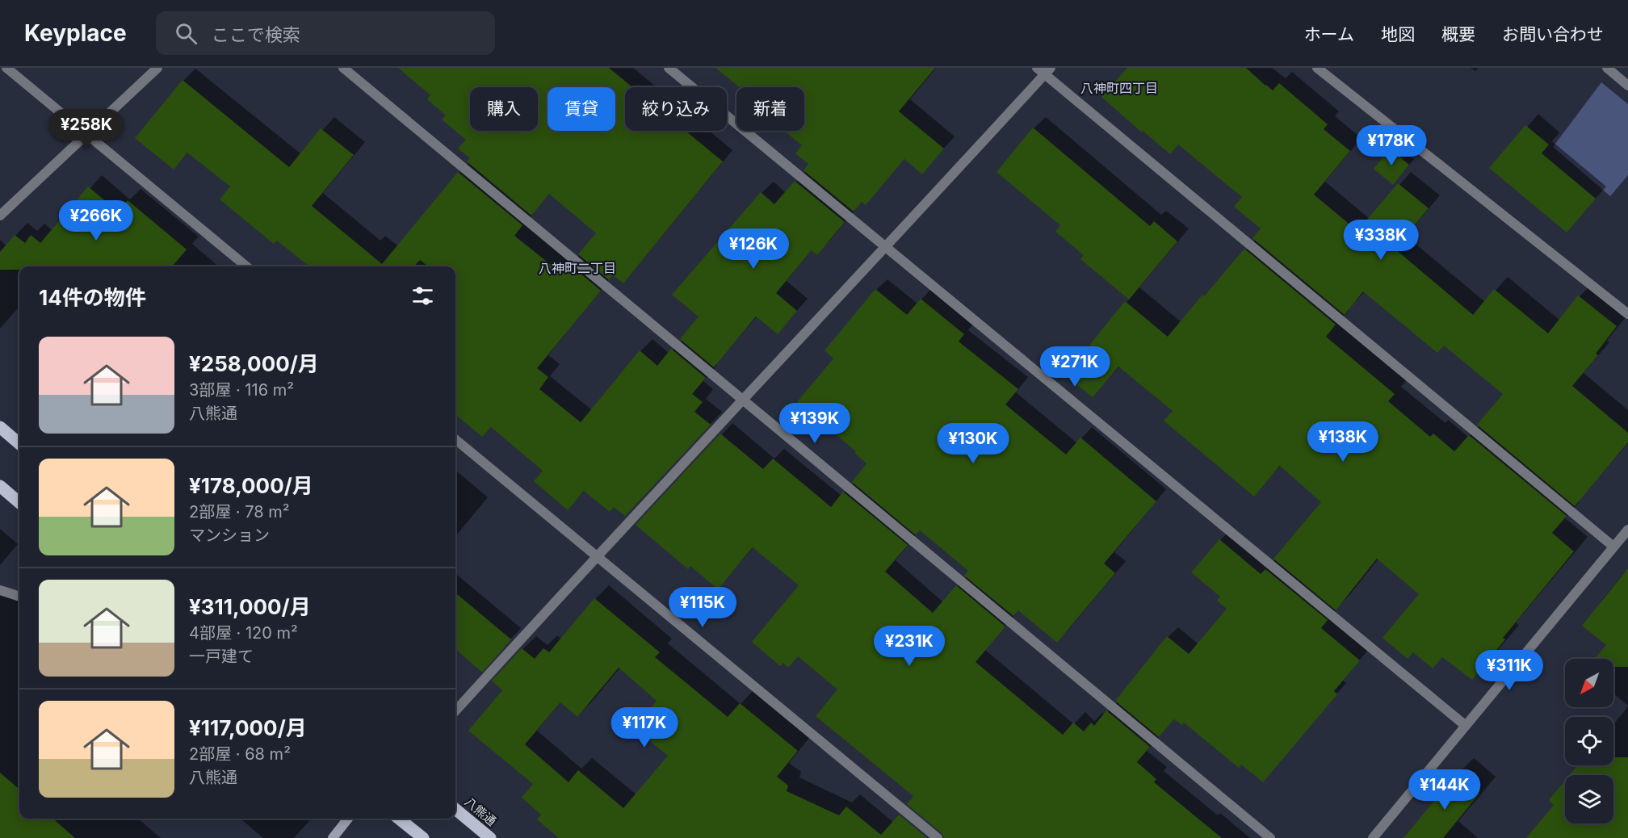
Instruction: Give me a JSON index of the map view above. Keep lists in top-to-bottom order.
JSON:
{
  "streets": {
    "main road": ["八熊通"]
  },
  "districts": ["八神町四丁目", "八神町二丁目"],
  "north": "bottom left",
  "page": {
    "header": "Keyplace",
    "search": "ここで検索",
    "nav": [
      "ホーム",
      "地図",
      "概要",
      "お問い合わせ"
    ],
    "chip": [
      "購入",
      "賃貸",
      "絞り込み",
      "新着"
    ],
    "price": [
      "¥258K",
      "¥178K",
      "¥266K",
      "¥338K",
      "¥126K",
      "¥271K",
      "¥139K",
      "¥138K",
      "¥130K",
      "¥115K",
      "¥231K",
      "¥311K",
      "¥117K",
      "¥144K"
    ],
    "heading": "14件の物件",
    "list": [
      {
        "name": "¥258,000/月",
        "note": "3部屋 · 116 m² · 八熊通"
      },
      {
        "name": "¥178,000/月",
        "note": "2部屋 · 78 m² · マンション"
      },
      {
        "name": "¥311,000/月",
        "note": "4部屋 · 120 m² · 一戸建て"
      },
      {
        "name": "¥117,000/月",
        "note": "2部屋 · 68 m² · 八熊通"
      }
    ]
  }
}
